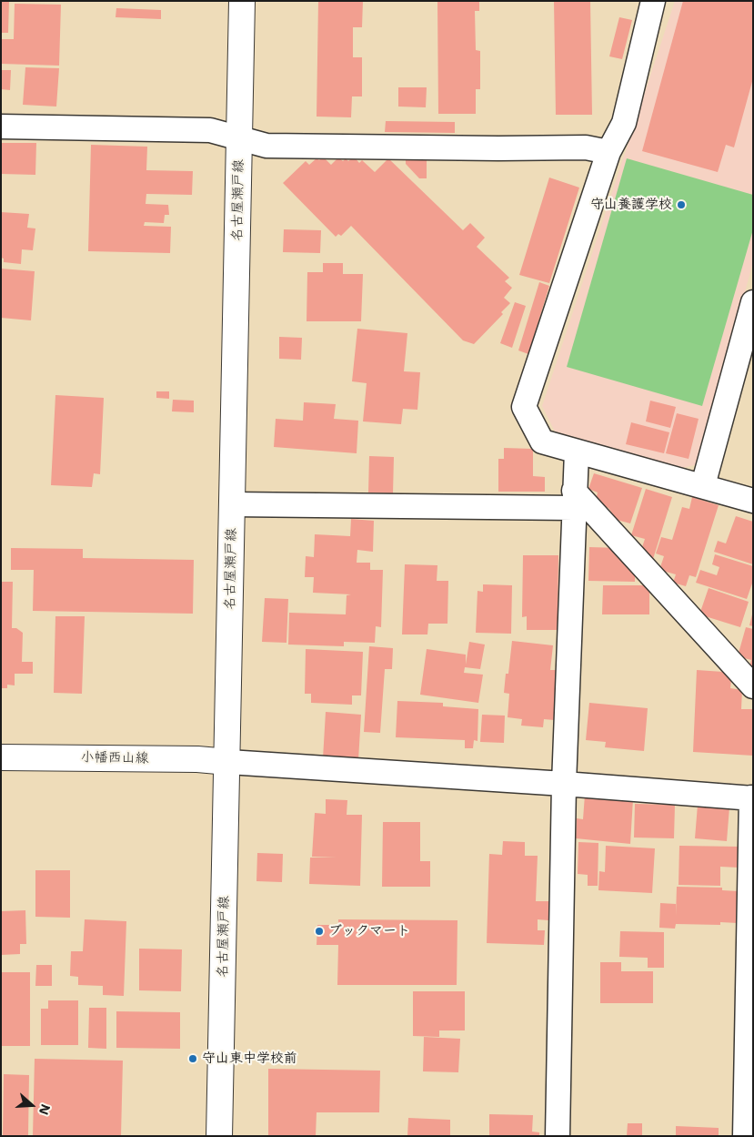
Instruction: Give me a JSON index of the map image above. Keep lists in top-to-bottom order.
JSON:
{
  "streets": {
    "main road": ["名古屋瀬戸線", "小幡西山線"]
  },
  "crossings": [
    ["名古屋瀬戸線", "小幡西山線"]
  ],
  "places": ["守山養護学校", "ブックマート", "守山東中学校前"],
  "north": "right"
}
